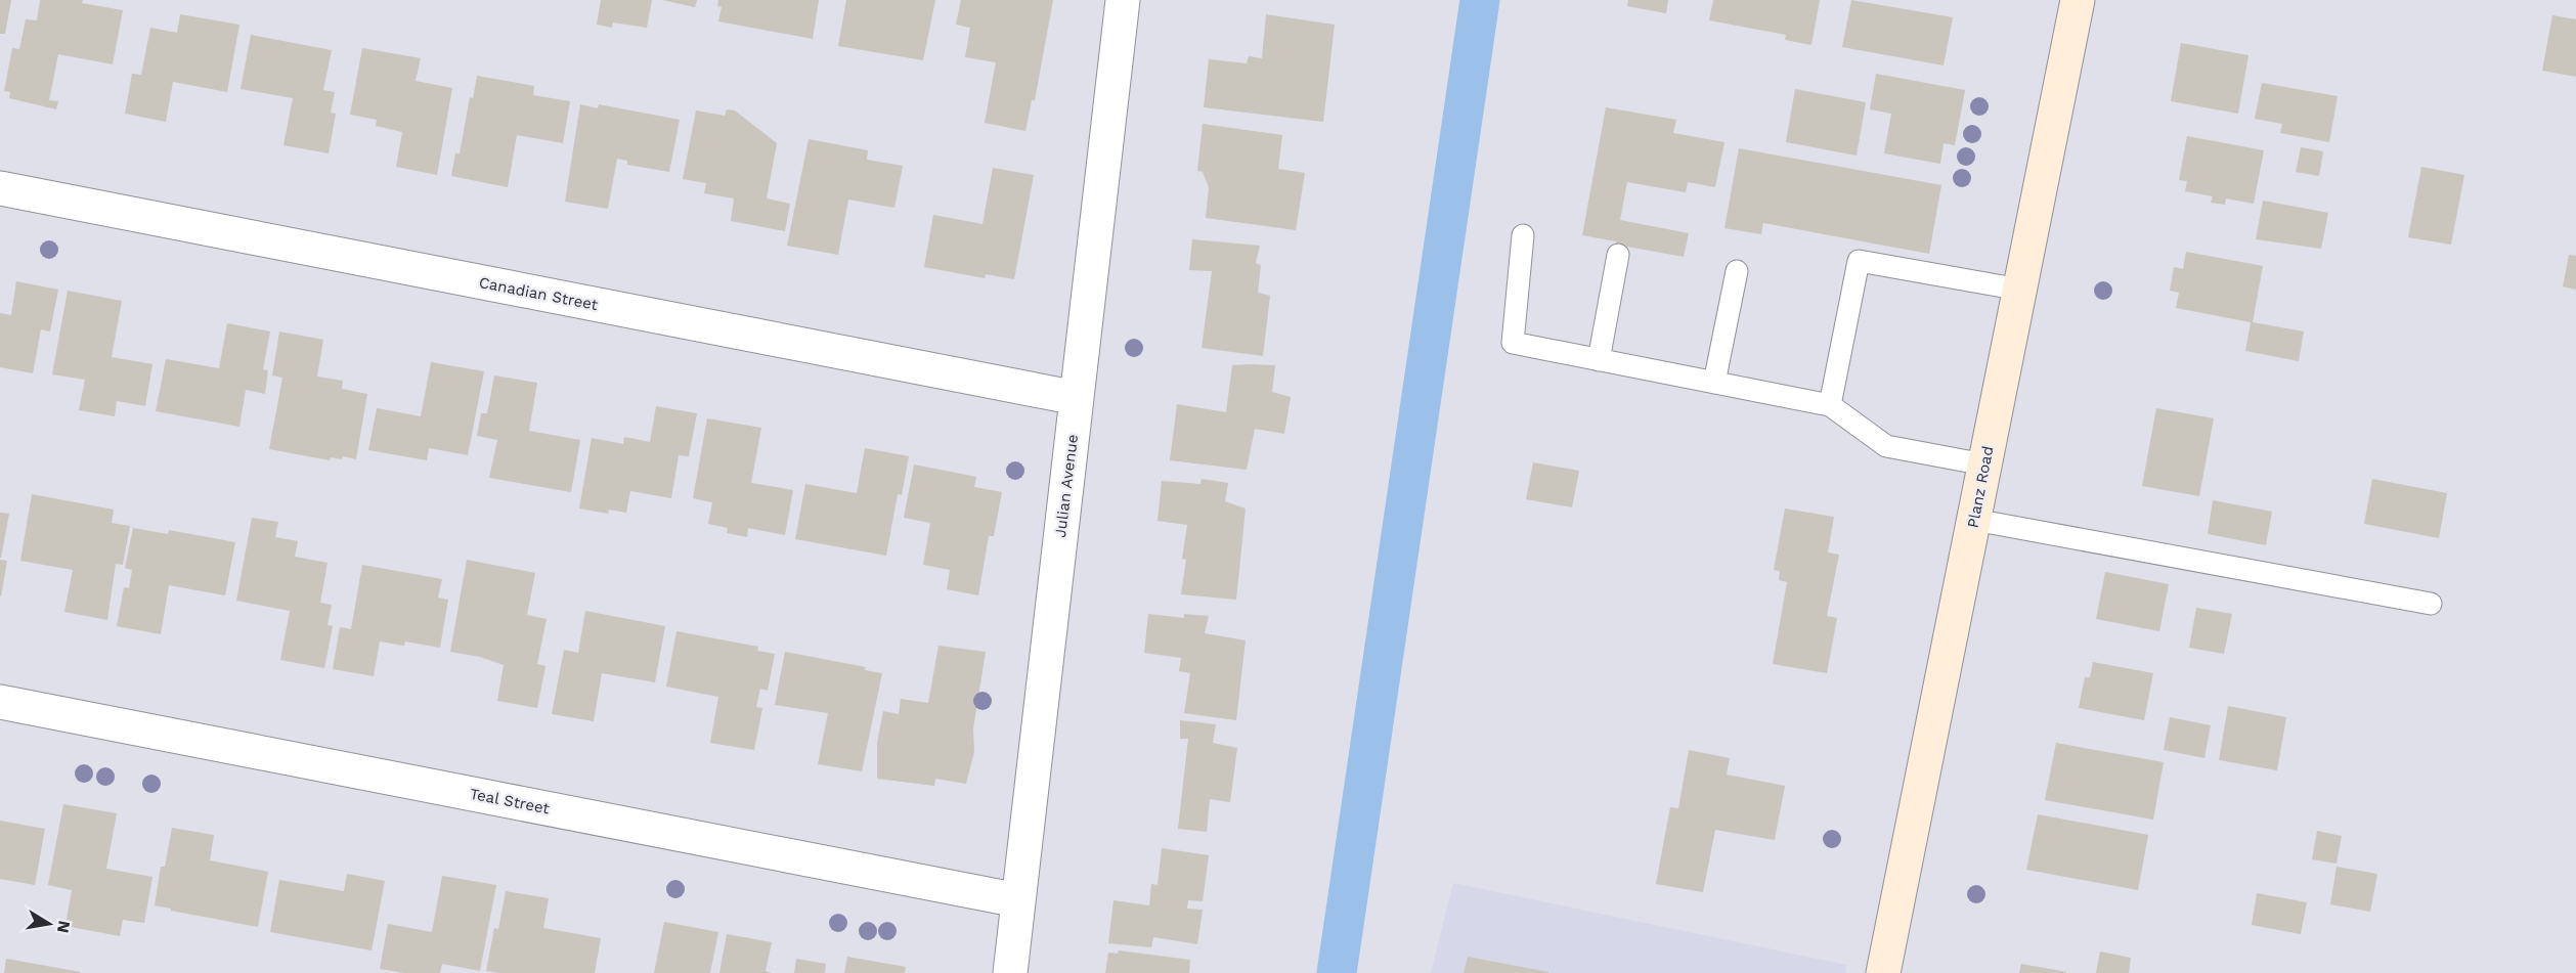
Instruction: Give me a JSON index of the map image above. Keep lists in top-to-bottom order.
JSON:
{
  "streets": {
    "street": [
      "Canadian Street",
      "Julian Avenue",
      "Planz Road",
      "Teal Street"
    ]
  },
  "crossings": [
    ["Canadian Street", "Julian Avenue"],
    ["Julian Avenue", "Teal Street"]
  ],
  "north": "right"
}
